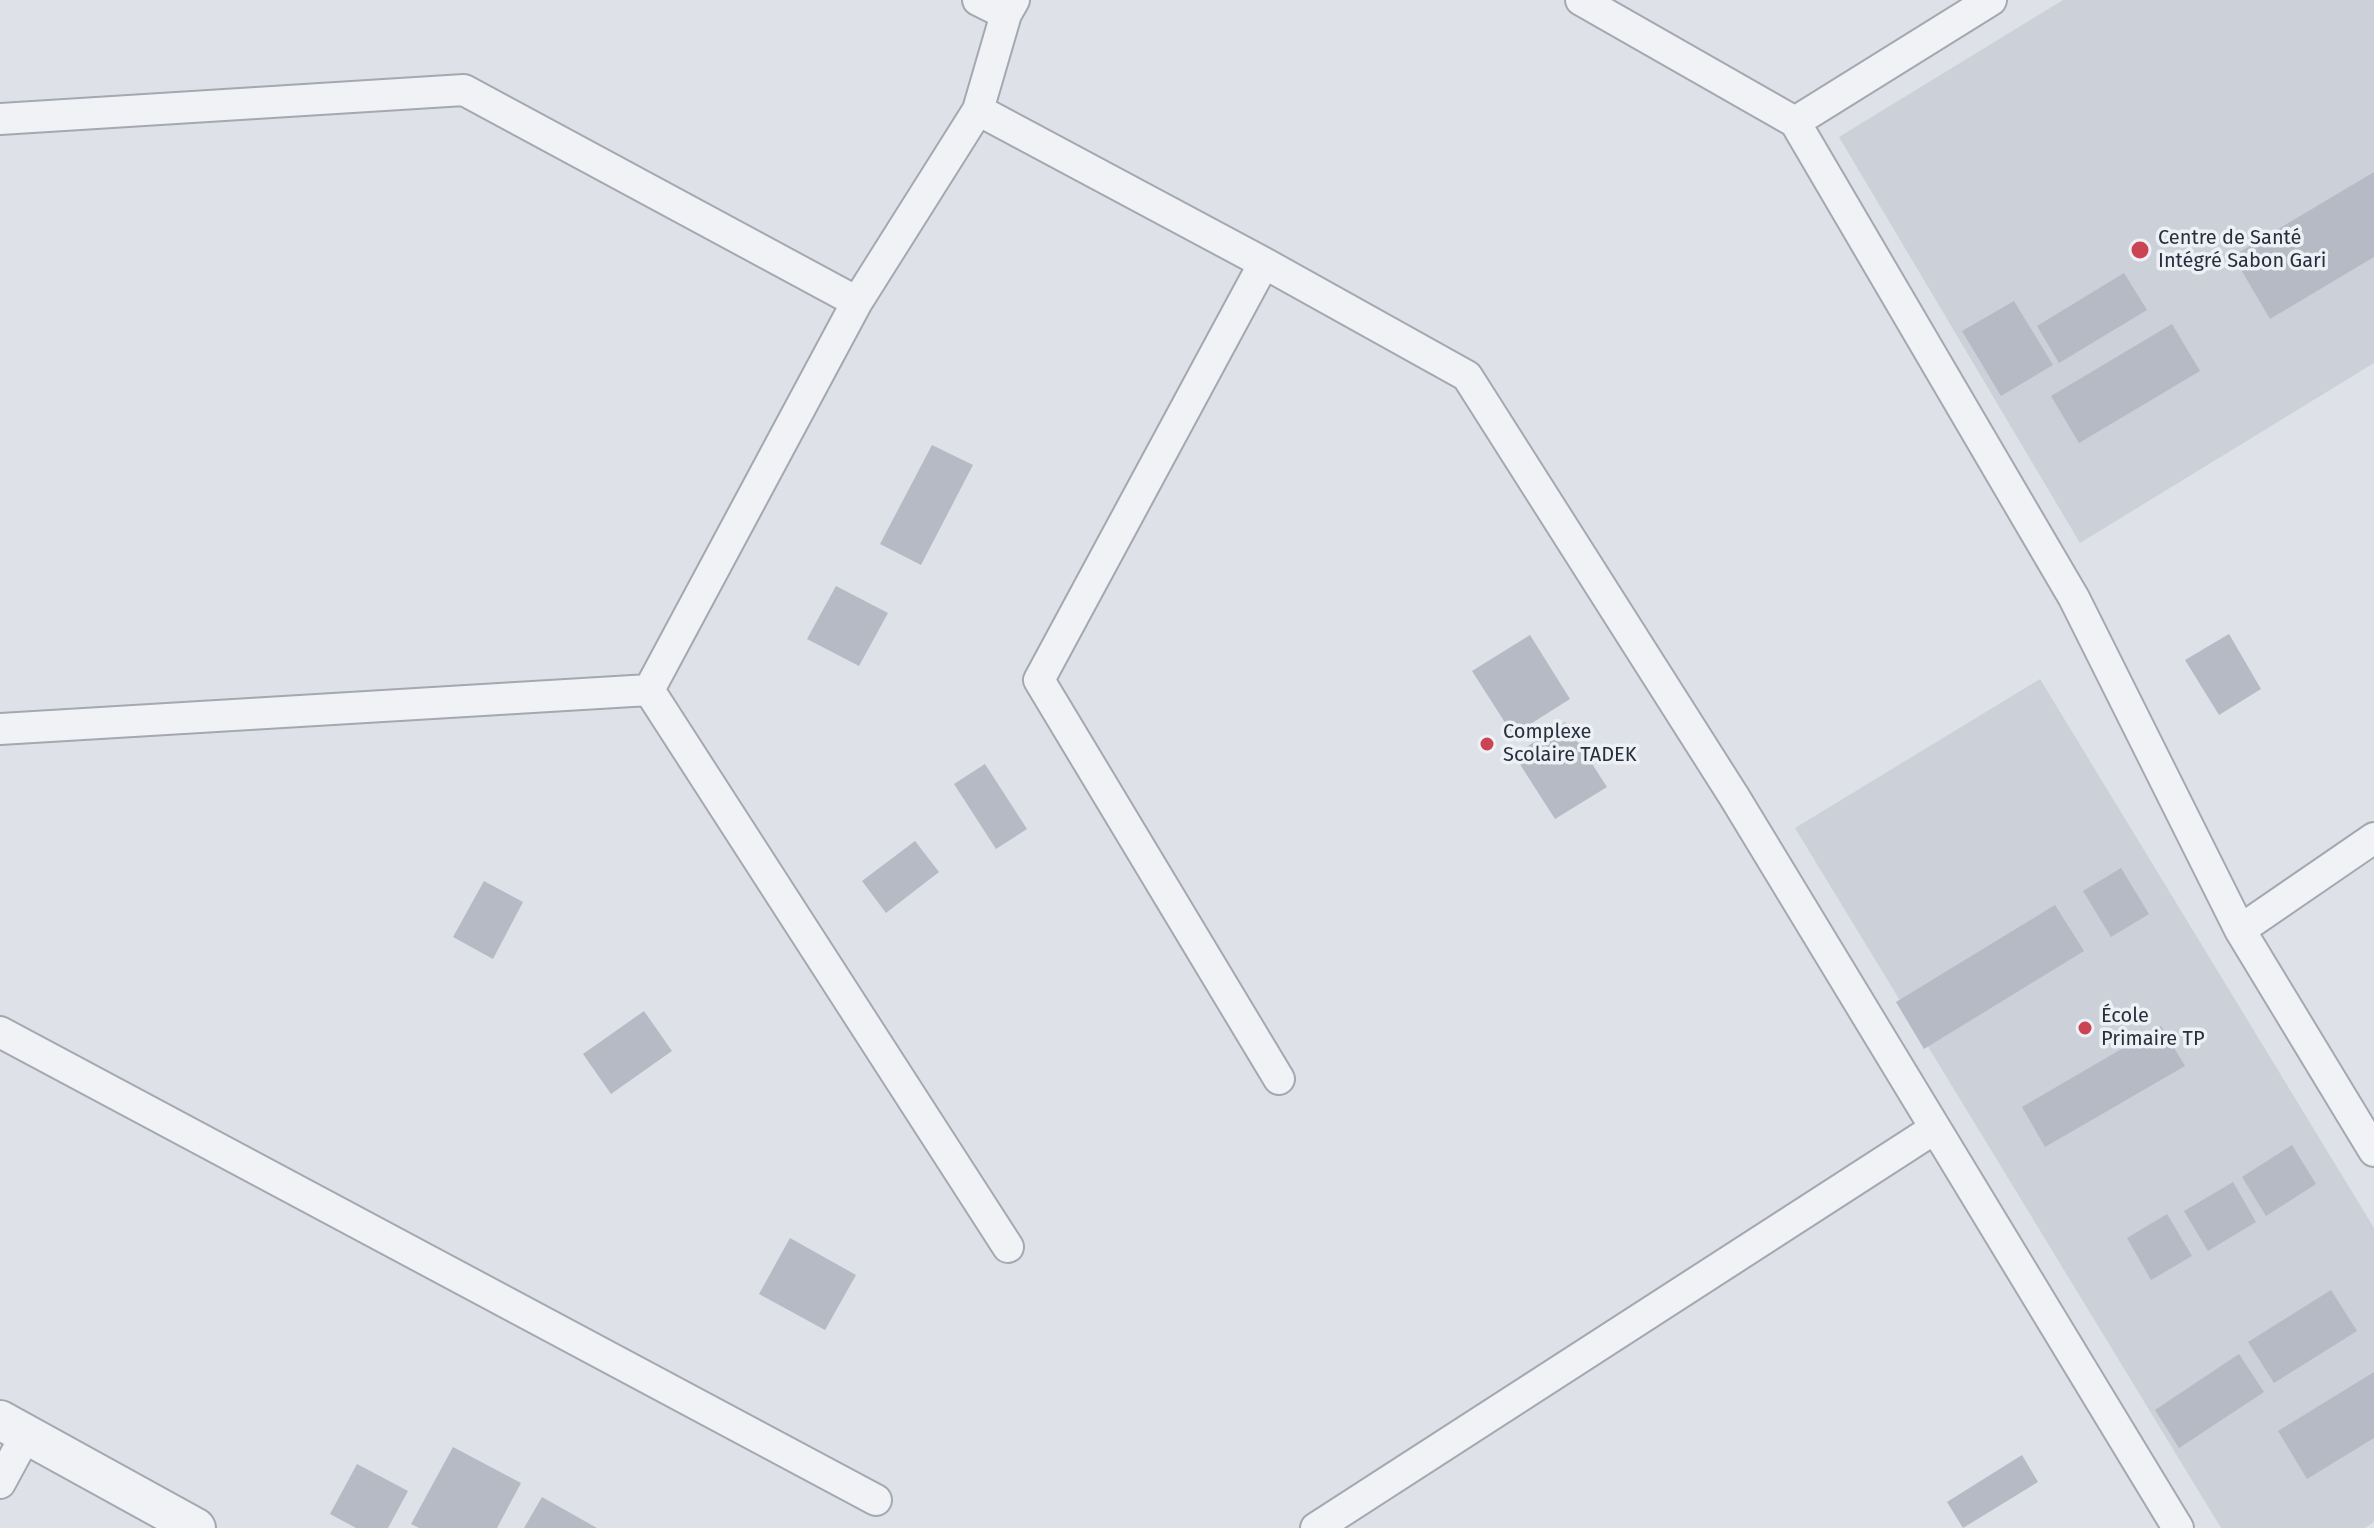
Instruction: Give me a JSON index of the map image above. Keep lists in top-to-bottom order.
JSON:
{
  "places": ["Centre de Santé Intégré Sabon Gari", "Complexe Scolaire TADEK", "École Primaire TP"]
}
